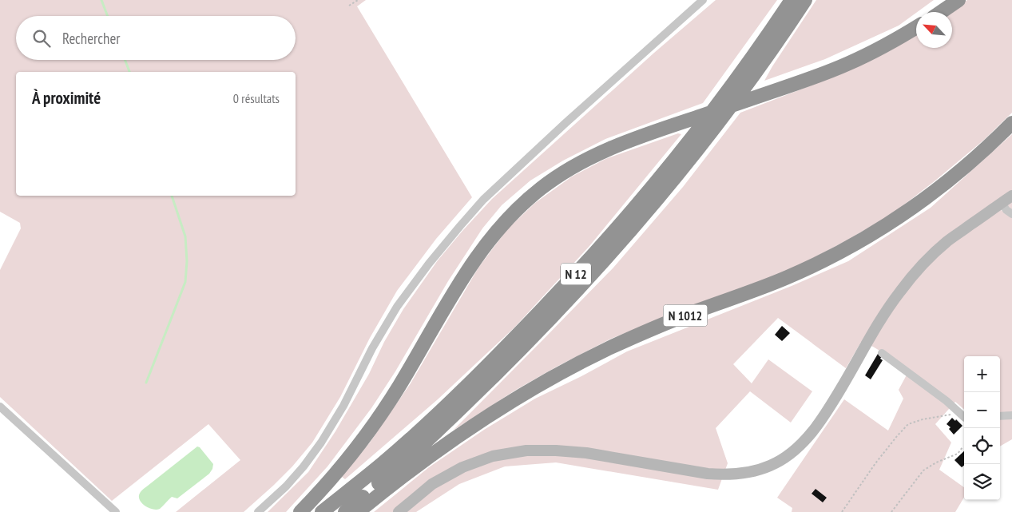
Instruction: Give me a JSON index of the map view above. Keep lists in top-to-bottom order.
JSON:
{
  "streets": {
    "highway": ["N 12", "N 1012"]
  },
  "north": "top left",
  "page": {
    "search": "Rechercher",
    "heading": ["À proximité", "0 résultats"],
    "map_buttons": ["+", "−"]
  }
}
